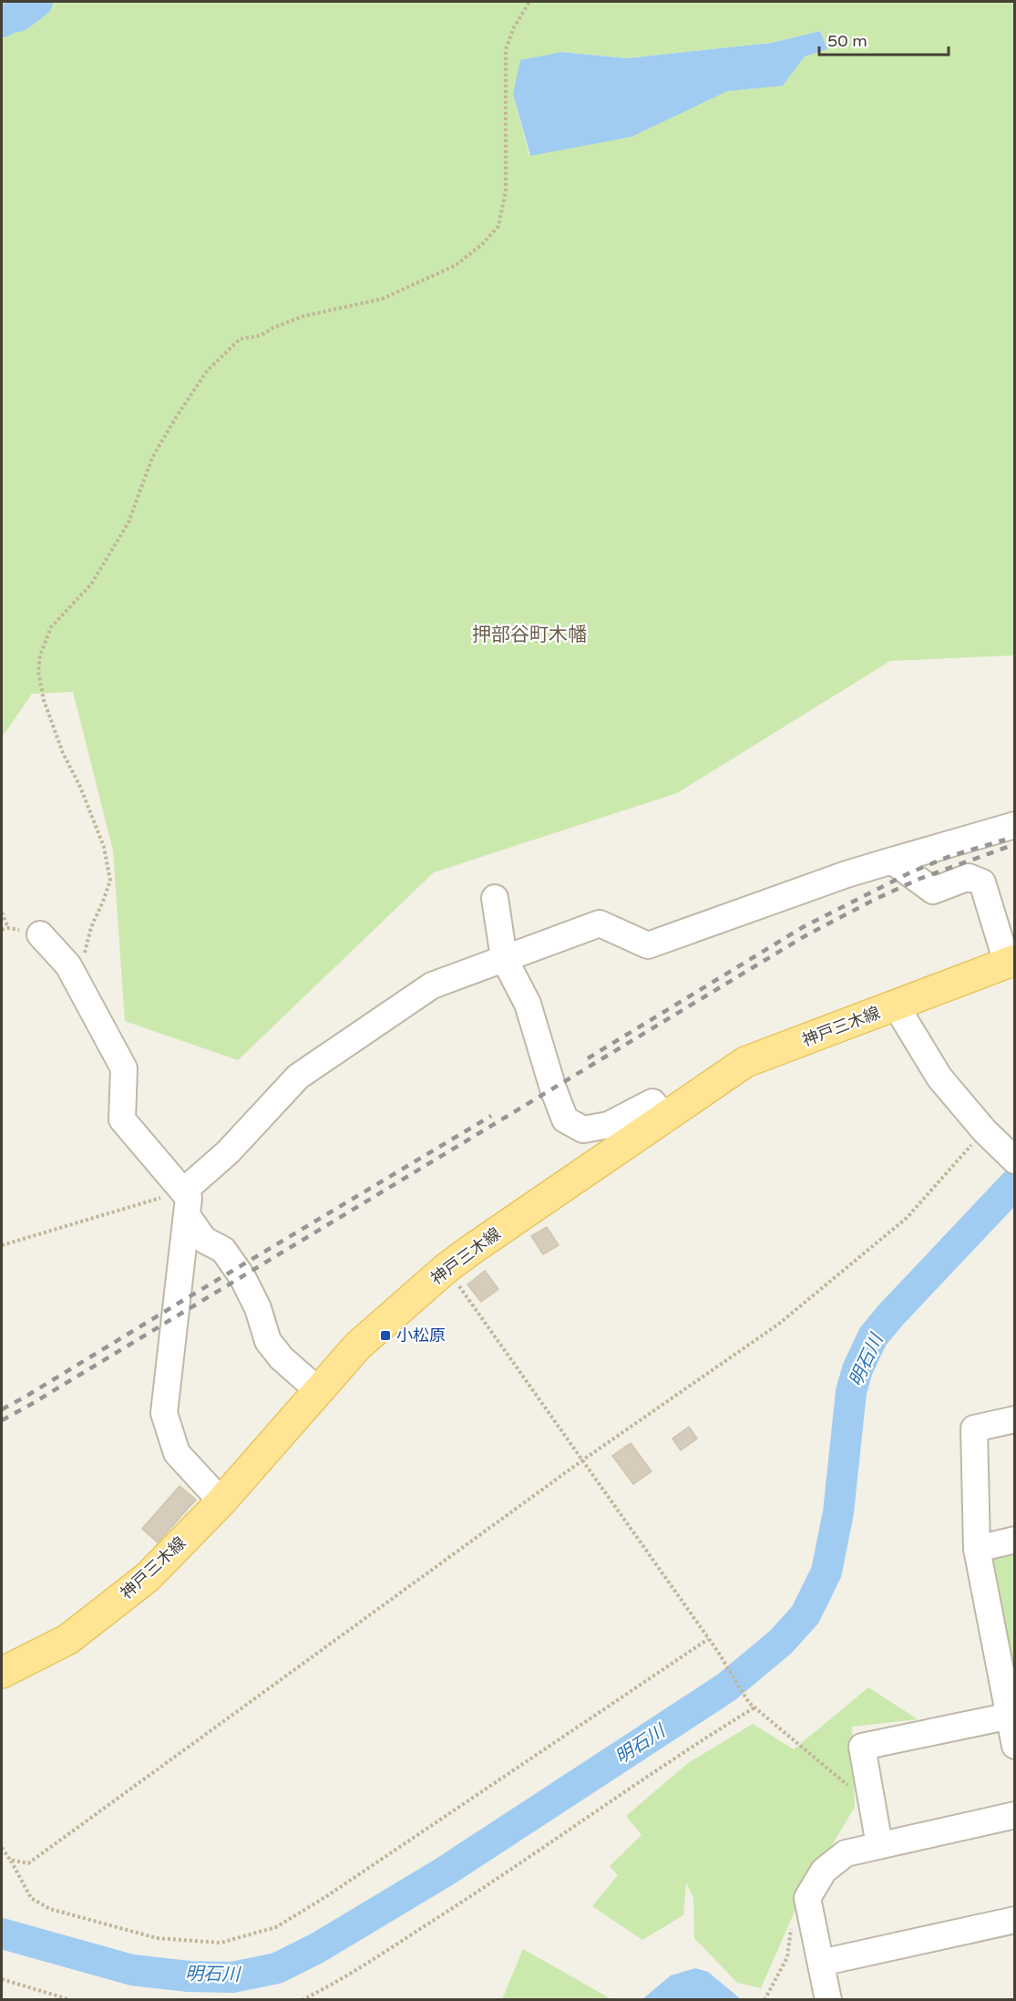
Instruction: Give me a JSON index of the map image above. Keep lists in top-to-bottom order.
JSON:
{
  "streets": {
    "main road": ["神戸三木線"]
  },
  "districts": ["押部谷町木幡"],
  "water": ["明石川"],
  "places": {
    "transit": ["小松原"]
  },
  "scale_bar": "50 m"
}
